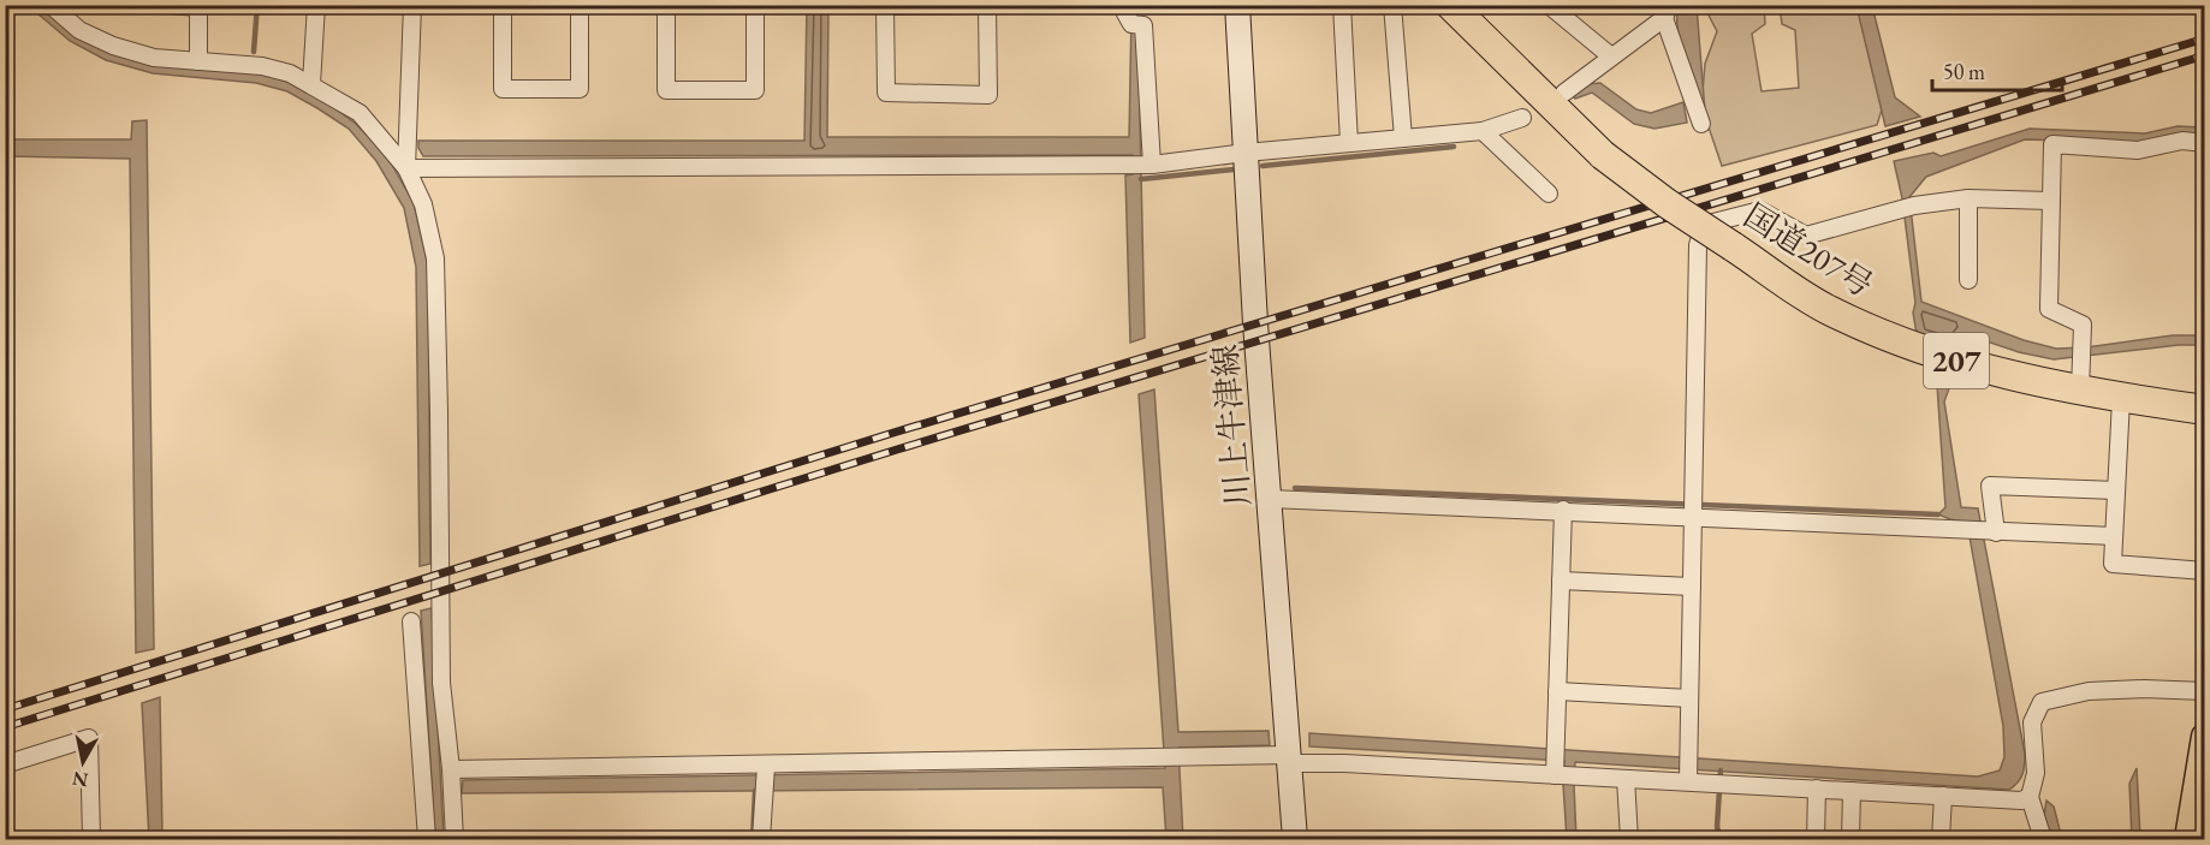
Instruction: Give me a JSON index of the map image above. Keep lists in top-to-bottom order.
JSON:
{
  "streets": {
    "highway": ["国道207号", "207"],
    "main road": ["川上牛津線"]
  },
  "scale_bar": "50 m",
  "north": "bottom"
}
